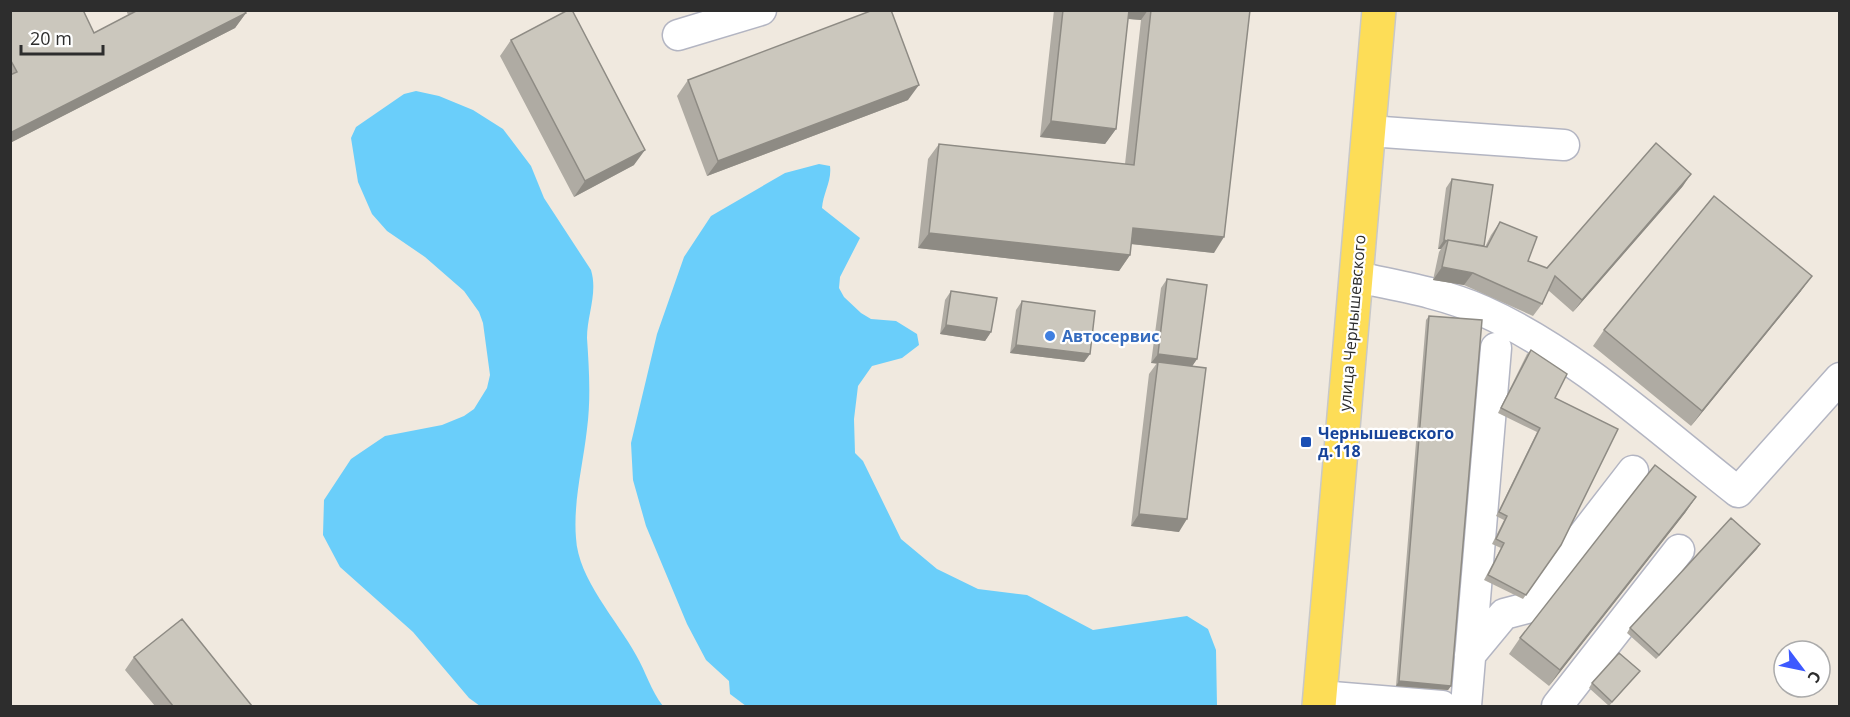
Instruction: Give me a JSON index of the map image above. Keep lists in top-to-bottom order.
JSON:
{
  "streets": {
    "main road": ["улица Чернышевского"]
  },
  "places": {
    "other": ["Автосервис"],
    "transit": ["Чернышевского д.118"]
  },
  "scale_bar": "20 m",
  "north": "bottom right"
}
